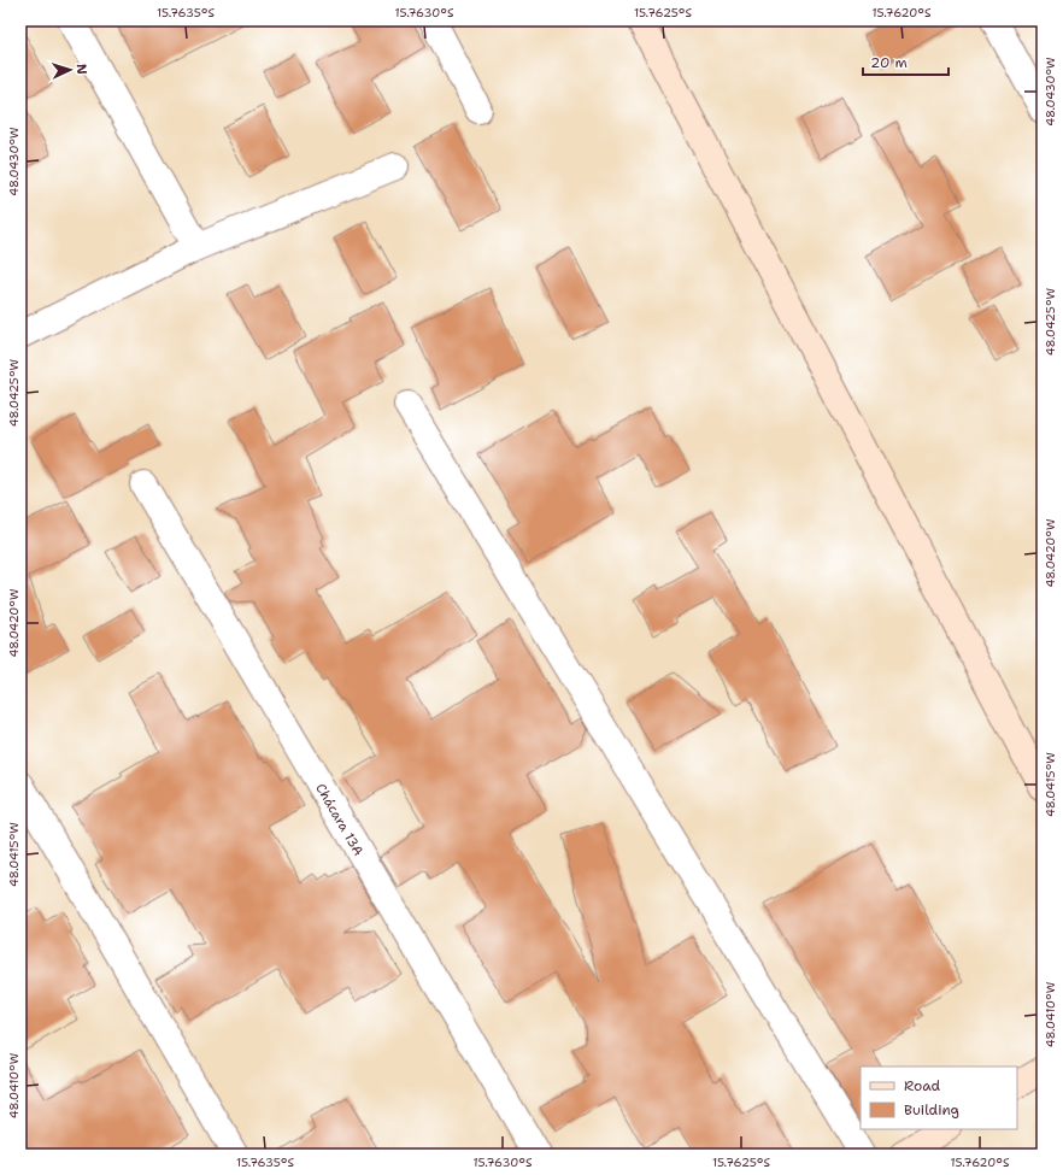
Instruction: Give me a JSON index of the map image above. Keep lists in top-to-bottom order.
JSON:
{
  "streets": {
    "street": ["Chácara 13A"]
  },
  "legend": ["Road", "Building"],
  "scale_bar": "20 m",
  "north": "right",
  "coordinates": [
    "15.7635°S",
    "15.7630°S",
    "15.7625°S",
    "15.7620°S",
    "48.0430°W",
    "48.0425°W",
    "48.0420°W",
    "48.0415°W",
    "48.0410°W"
  ]
}
